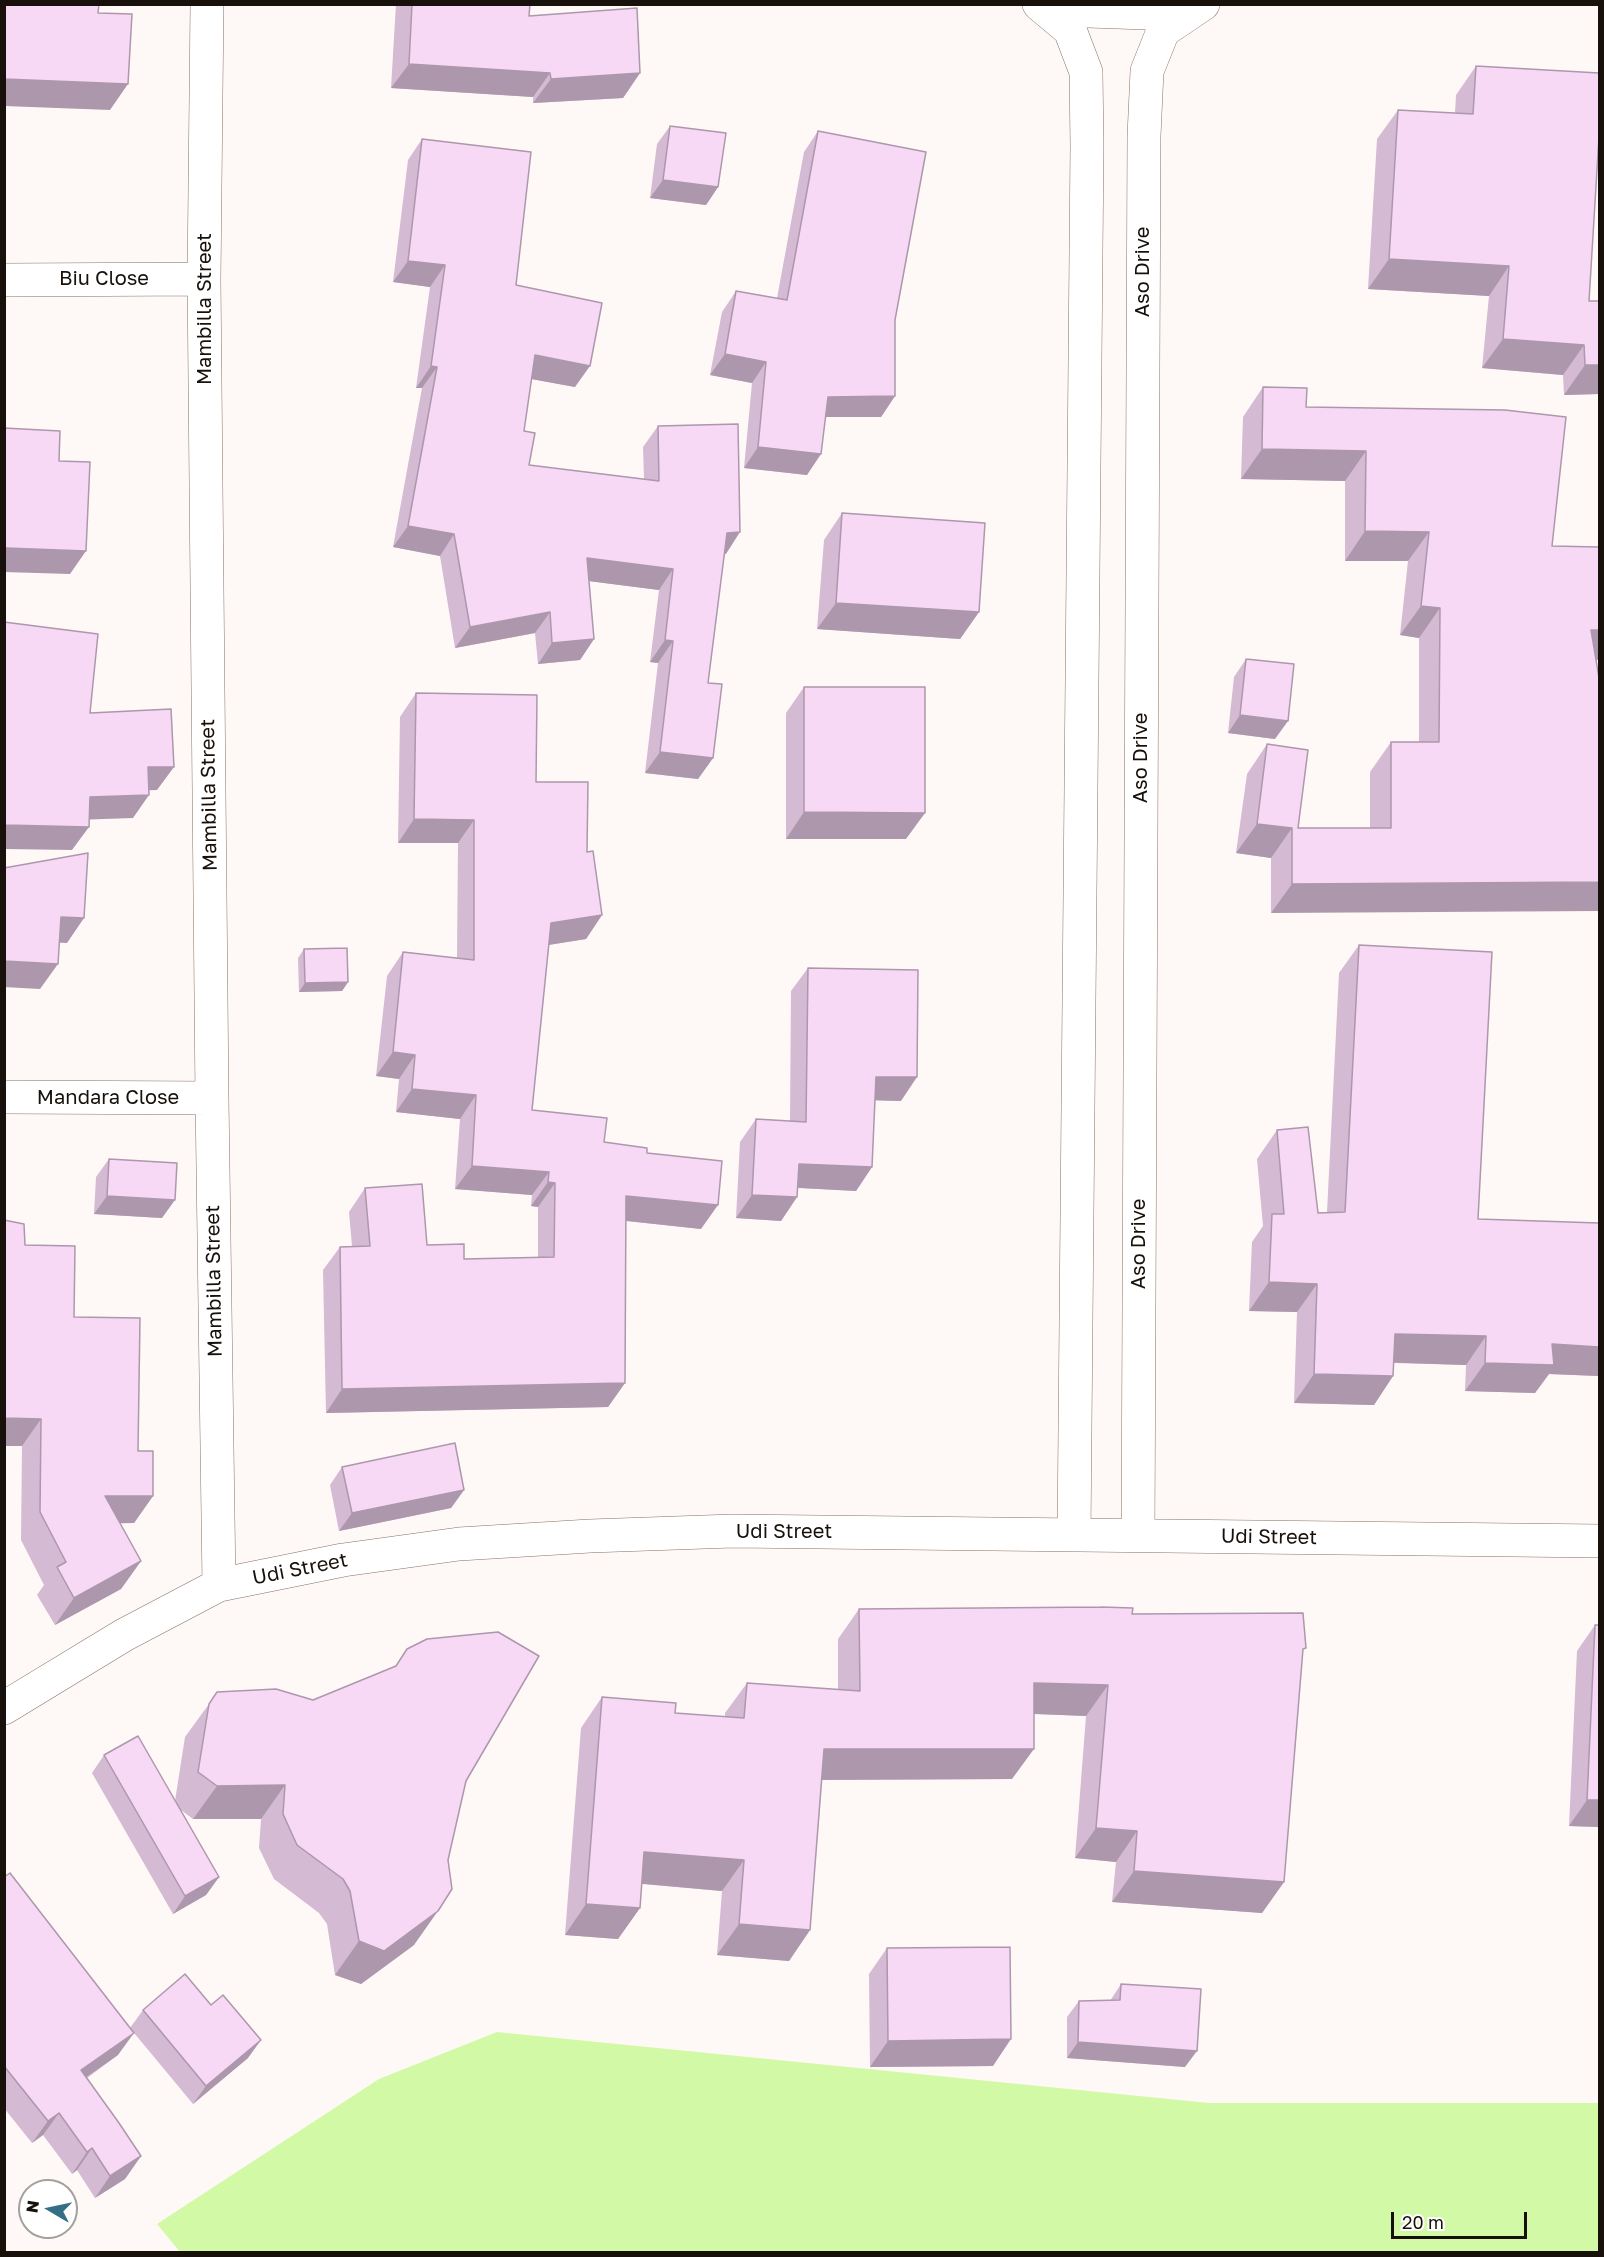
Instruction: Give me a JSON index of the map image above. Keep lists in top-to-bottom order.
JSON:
{
  "streets": {
    "street": [
      "Aso Drive",
      "Biu Close",
      "Mambilla Street",
      "Mandara Close",
      "Udi Street"
    ]
  },
  "crossings": [
    ["Aso Drive", "Udi Street"],
    ["Biu Close", "Mambilla Street"],
    ["Mambilla Street", "Mandara Close"],
    ["Mambilla Street", "Udi Street"]
  ],
  "scale_bar": "20 m",
  "north": "left"
}
